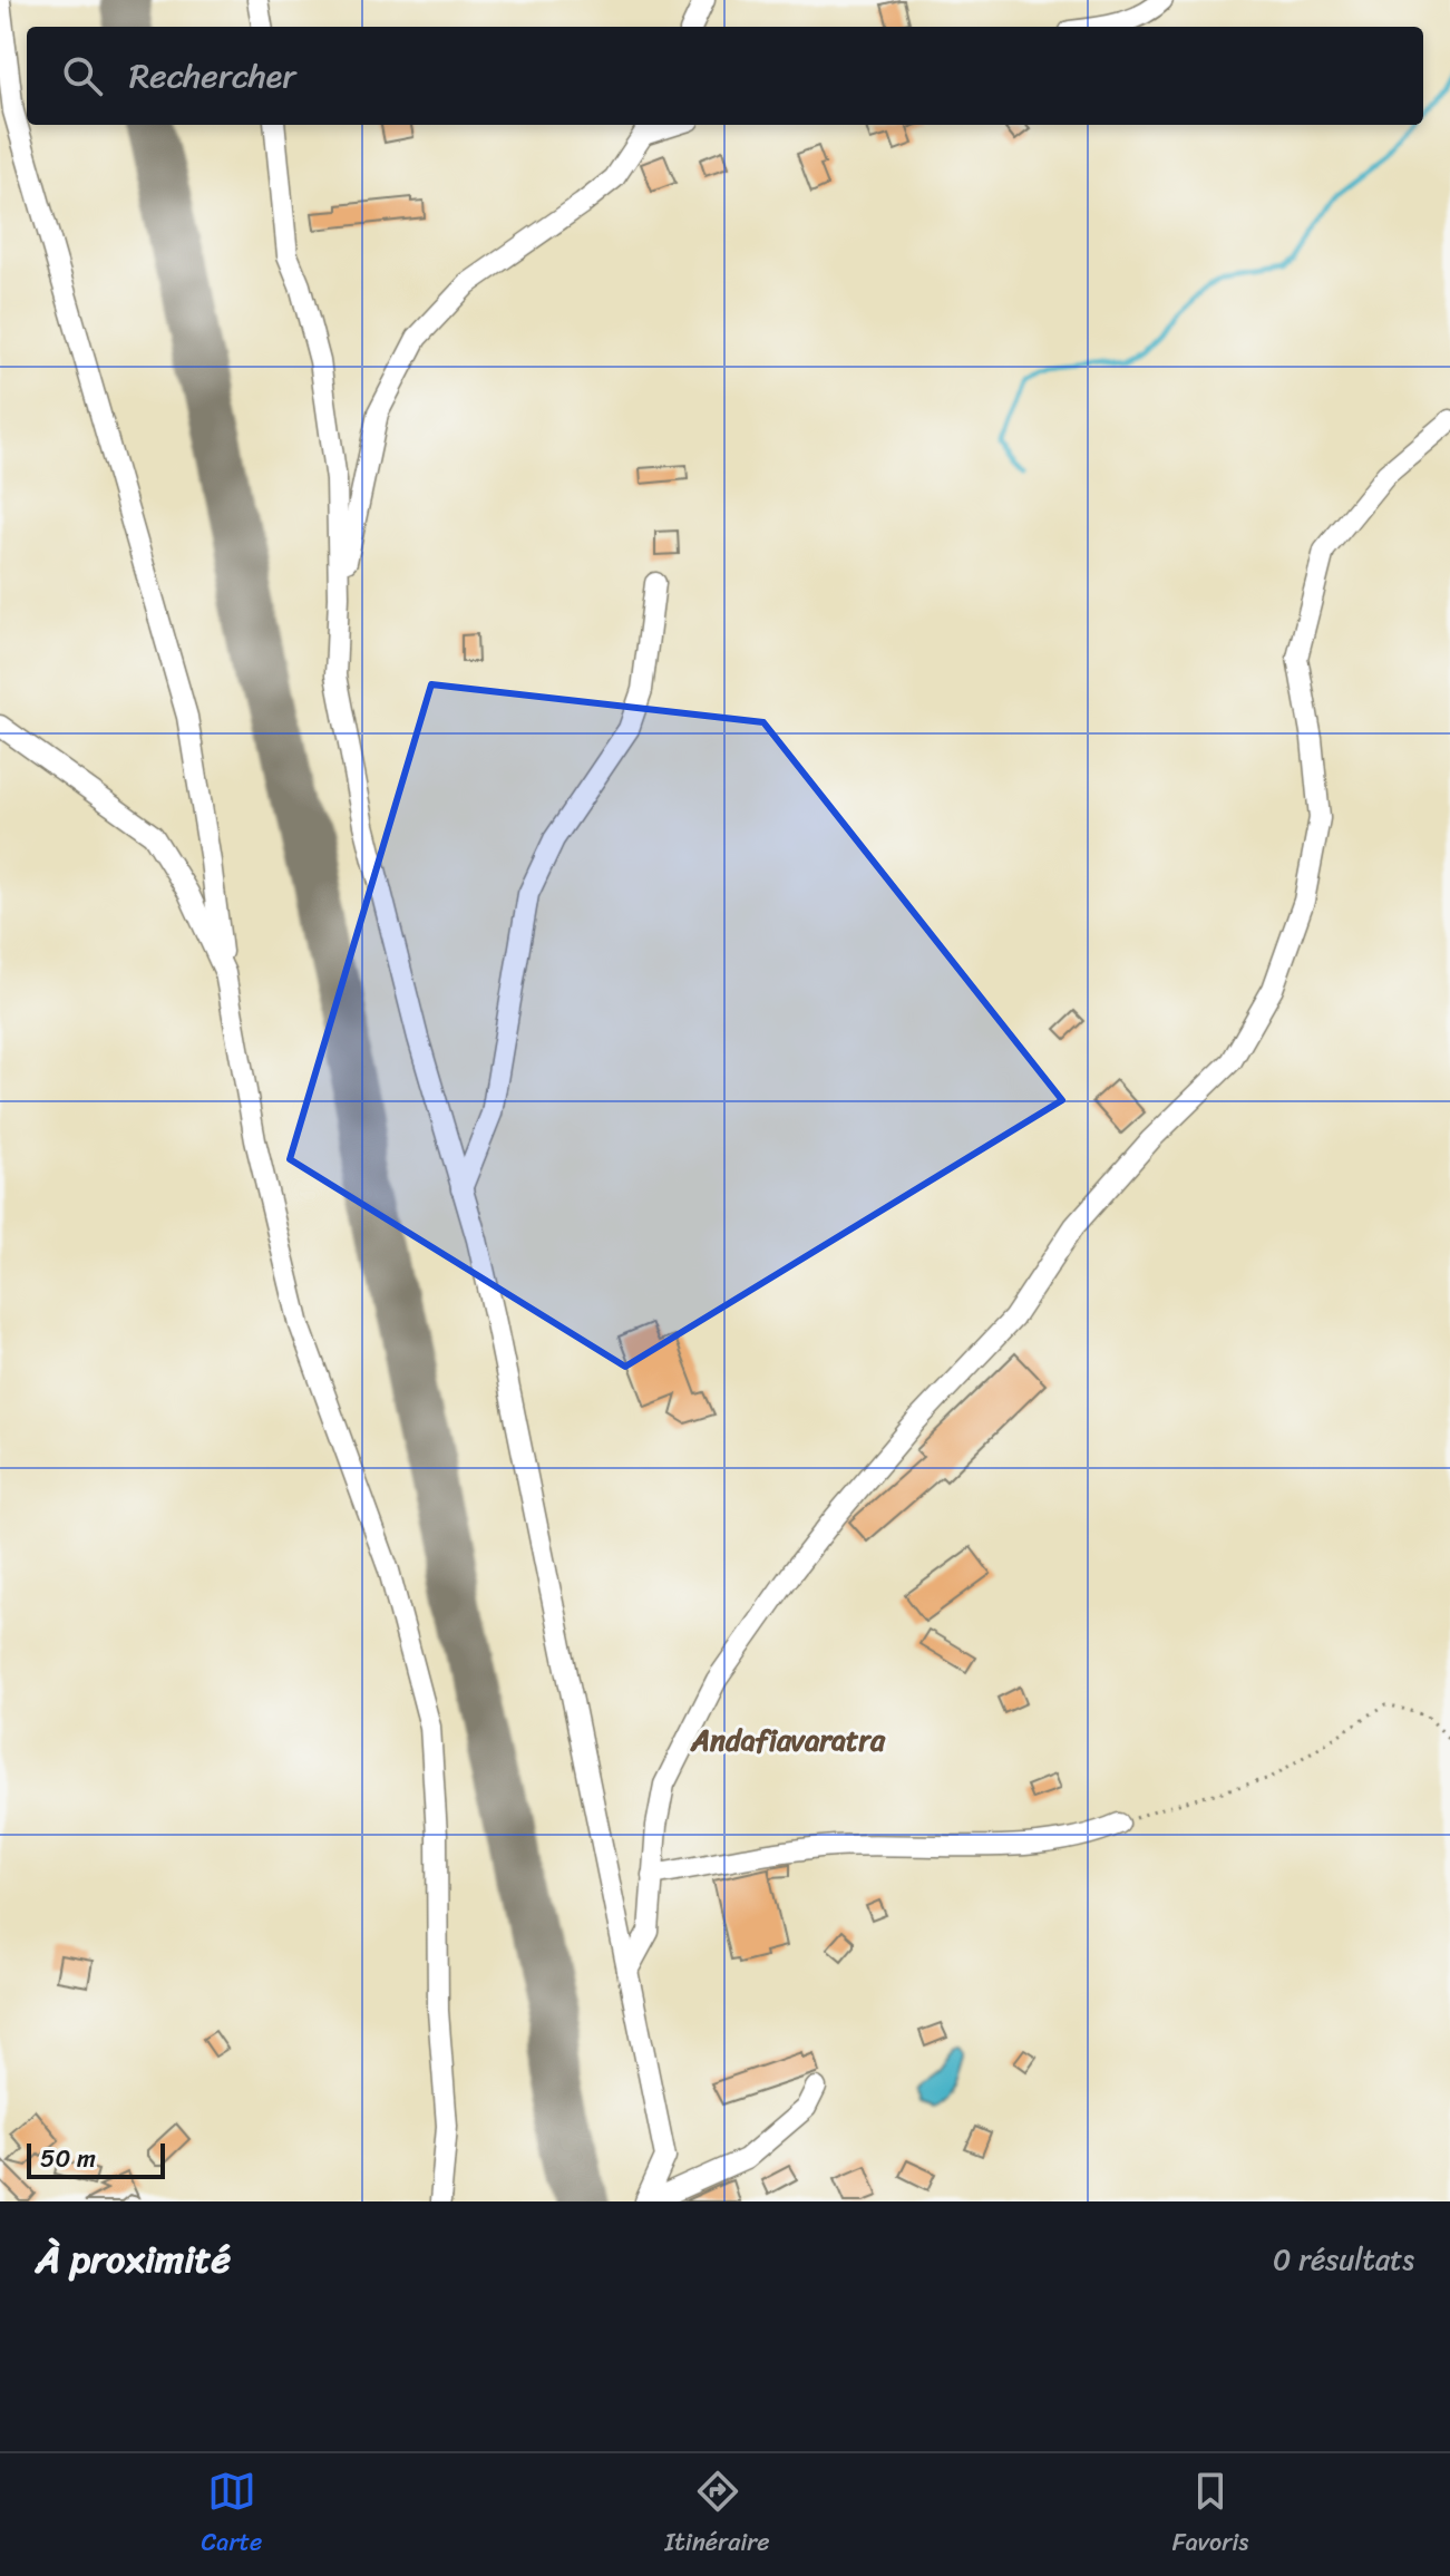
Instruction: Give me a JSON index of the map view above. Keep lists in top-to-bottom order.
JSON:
{
  "districts": ["Andafiavaratra"],
  "scale_bar": "50 m",
  "page": {
    "search": "Rechercher",
    "scale": "50 m",
    "heading": ["À proximité", "0 résultats"],
    "nav": ["Carte", "Itinéraire", "Favoris"]
  }
}
